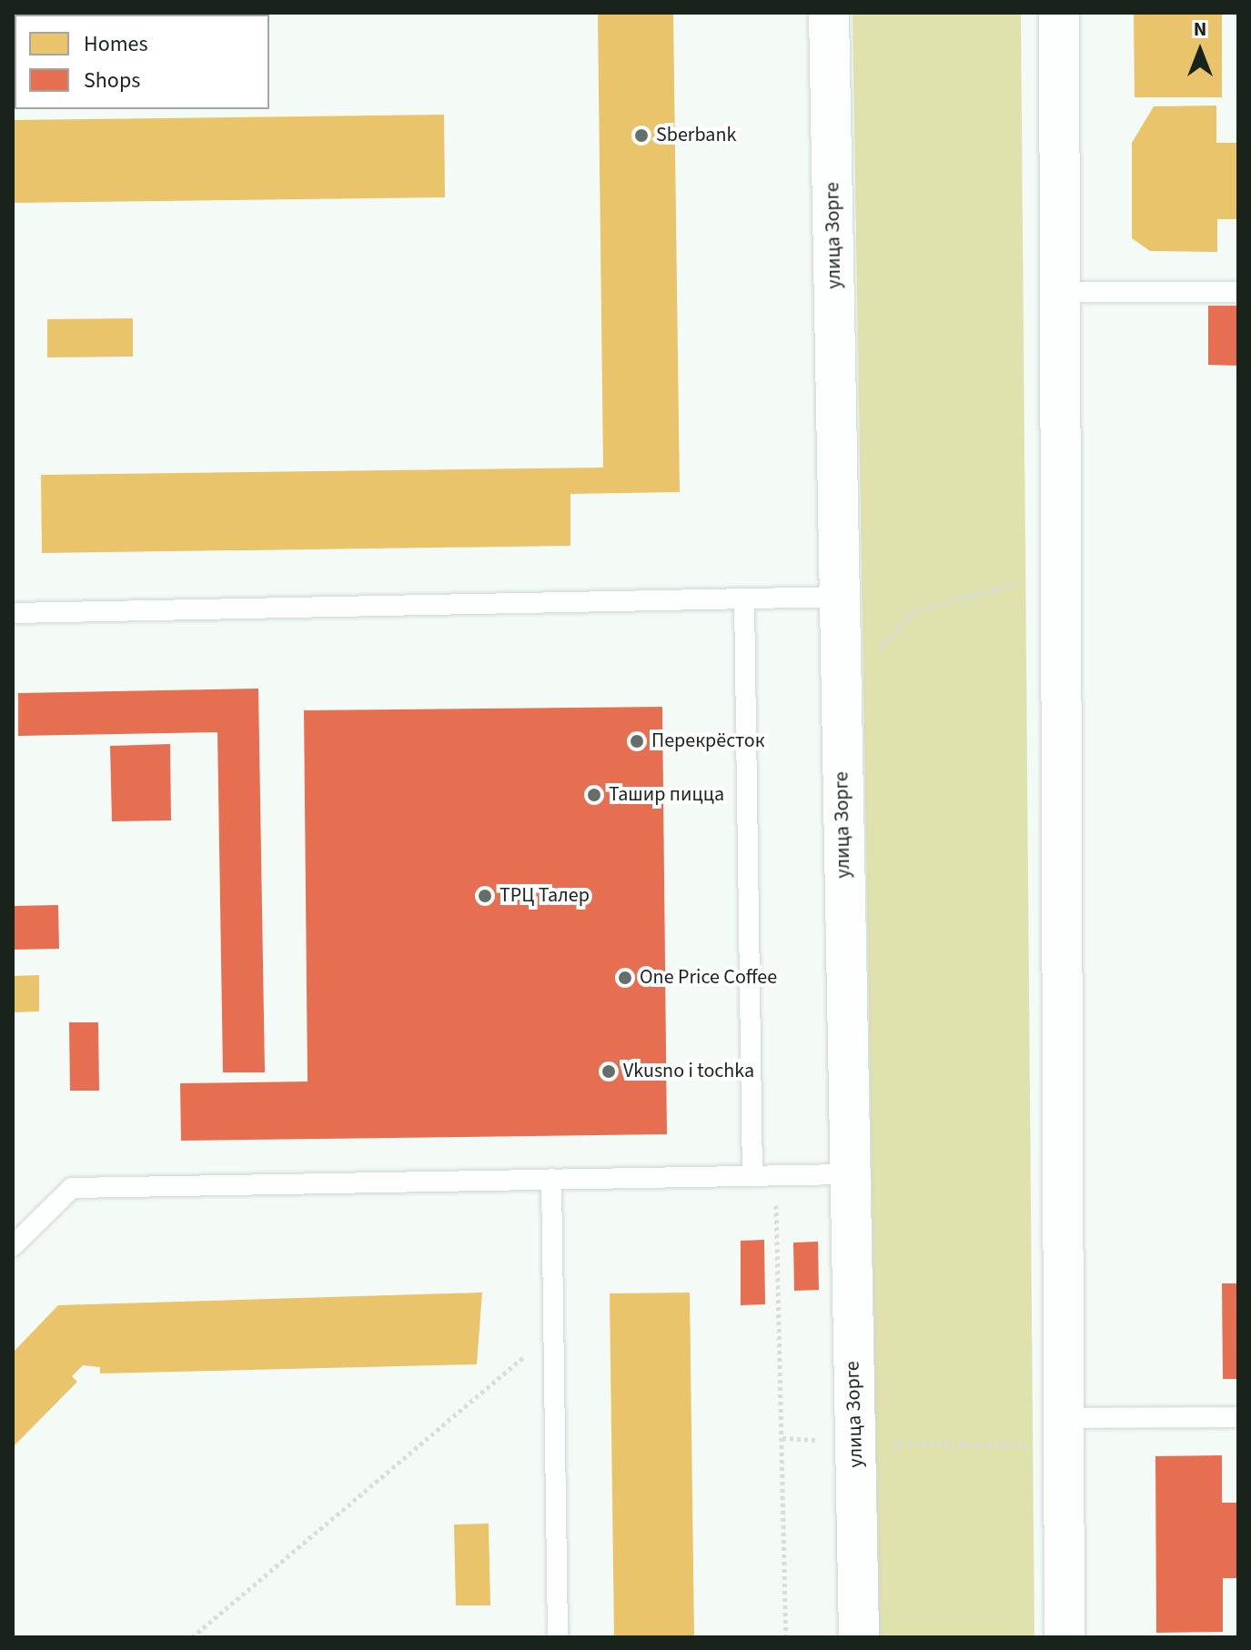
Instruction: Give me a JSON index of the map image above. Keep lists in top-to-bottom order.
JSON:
{
  "streets": {
    "main road": ["улица Зорге"]
  },
  "places": [
    "Sberbank",
    "Перекрёсток",
    "Ташир пицца",
    "ТРЦ Талер",
    "One Price Coffee",
    "Vkusno i tochka"
  ],
  "legend": ["Homes", "Shops"],
  "north": "top"
}
